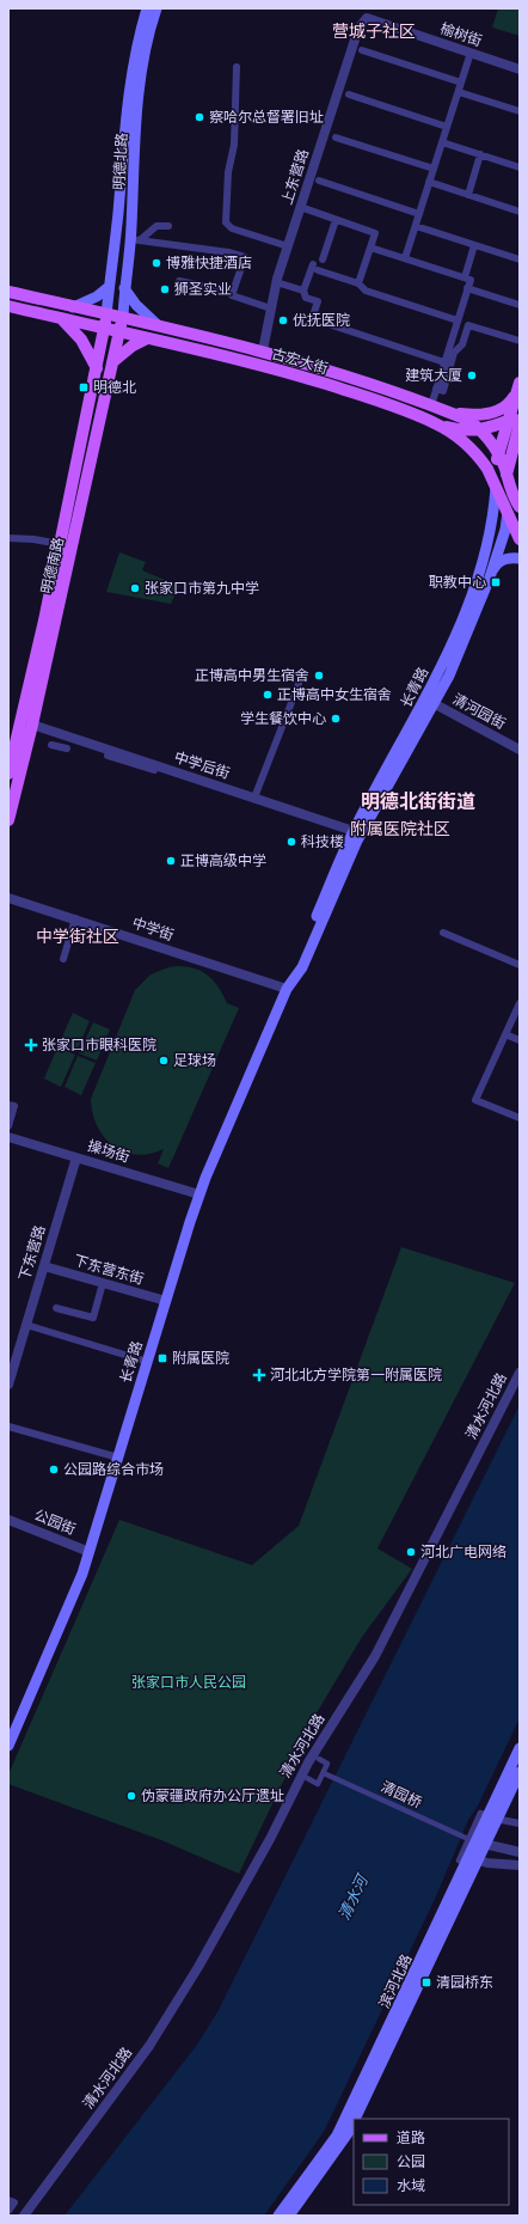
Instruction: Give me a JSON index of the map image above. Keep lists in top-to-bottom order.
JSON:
{
  "streets": {
    "main road": [
      "明德北路",
      "古宏大街",
      "明德南路",
      "长青路",
      "滨河北路"
    ],
    "street": [
      "榆树街",
      "上东营路",
      "清河园街",
      "中学后街",
      "中学街",
      "操场街",
      "下东营路",
      "下东营东街",
      "清水河北路",
      "公园街",
      "清园桥"
    ]
  },
  "crossings": [
    ["榆树街", "上东营路"],
    ["明德北路", "古宏大街"],
    ["明德北路", "明德南路"],
    ["上东营路", "古宏大街"],
    ["古宏大街", "明德南路"],
    ["古宏大街", "长青路"],
    ["明德南路", "中学后街"],
    ["长青路", "清河园街"],
    ["长青路", "中学后街"],
    ["长青路", "中学街"],
    ["长青路", "操场街"],
    ["长青路", "下东营东街"],
    ["长青路", "公园街"],
    ["操场街", "下东营路"],
    ["下东营路", "下东营东街"],
    ["清园桥", "滨河北路"]
  ],
  "districts": [
    "营城子社区",
    "明德北街街道",
    "附属医院社区",
    "中学街社区"
  ],
  "water": ["清水河"],
  "parks": ["张家口市人民公园"],
  "places": {
    "other": [
      "察哈尔总督署旧址",
      "博雅快捷酒店",
      "狮圣实业",
      "优抚医院",
      "建筑大厦",
      "张家口市第九中学",
      "正博高中男生宿舍",
      "正博高中女生宿舍",
      "学生餐饮中心",
      "科技楼",
      "正博高级中学",
      "足球场",
      "公园路综合市场",
      "河北广电网络",
      "伪蒙疆政府办公厅遗址"
    ],
    "transit": [
      "明德北",
      "职教中心",
      "附属医院",
      "清园桥东"
    ],
    "health": ["张家口市眼科医院", "河北北方学院第一附属医院"]
  },
  "legend": ["道路", "公园", "水域"]
}
